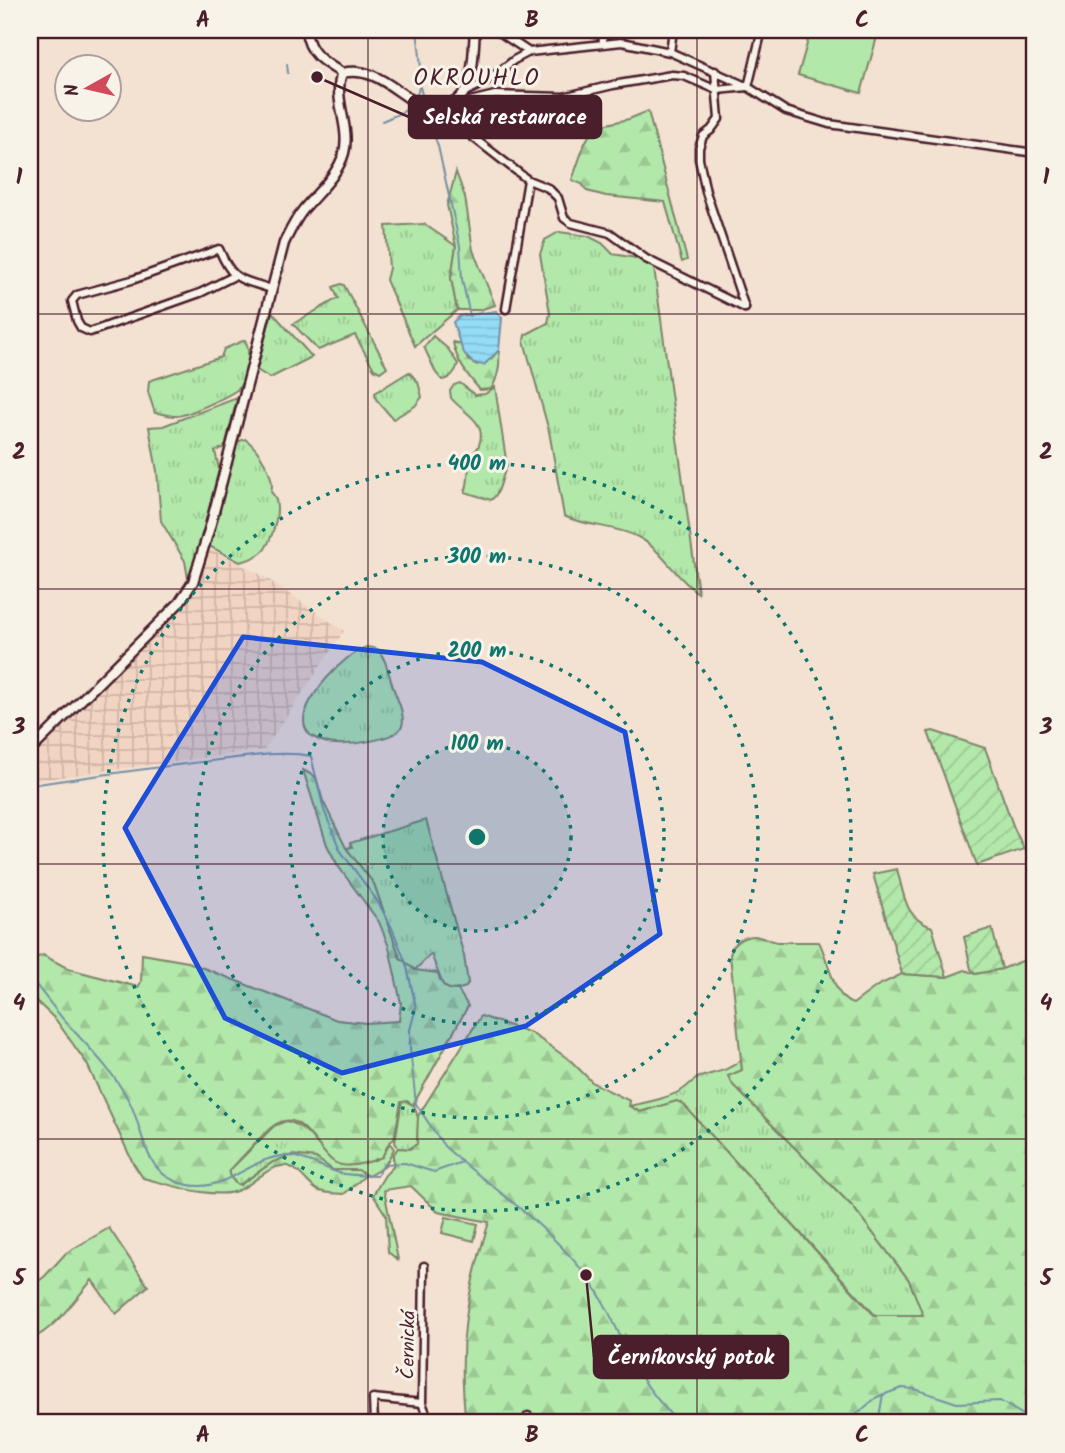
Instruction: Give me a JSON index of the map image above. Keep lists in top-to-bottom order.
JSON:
{
  "streets": {
    "street": ["Černická"]
  },
  "districts": ["OKROUHLO"],
  "places": ["Selská restaurace", "Černíkovský potok"],
  "north": "left",
  "grid": {
    "columns": ["A", "B", "C"],
    "rows": [
      "1",
      "2",
      "3",
      "4",
      "5"
    ]
  },
  "rings": [
    "400 m",
    "300 m",
    "200 m",
    "100 m"
  ]
}
